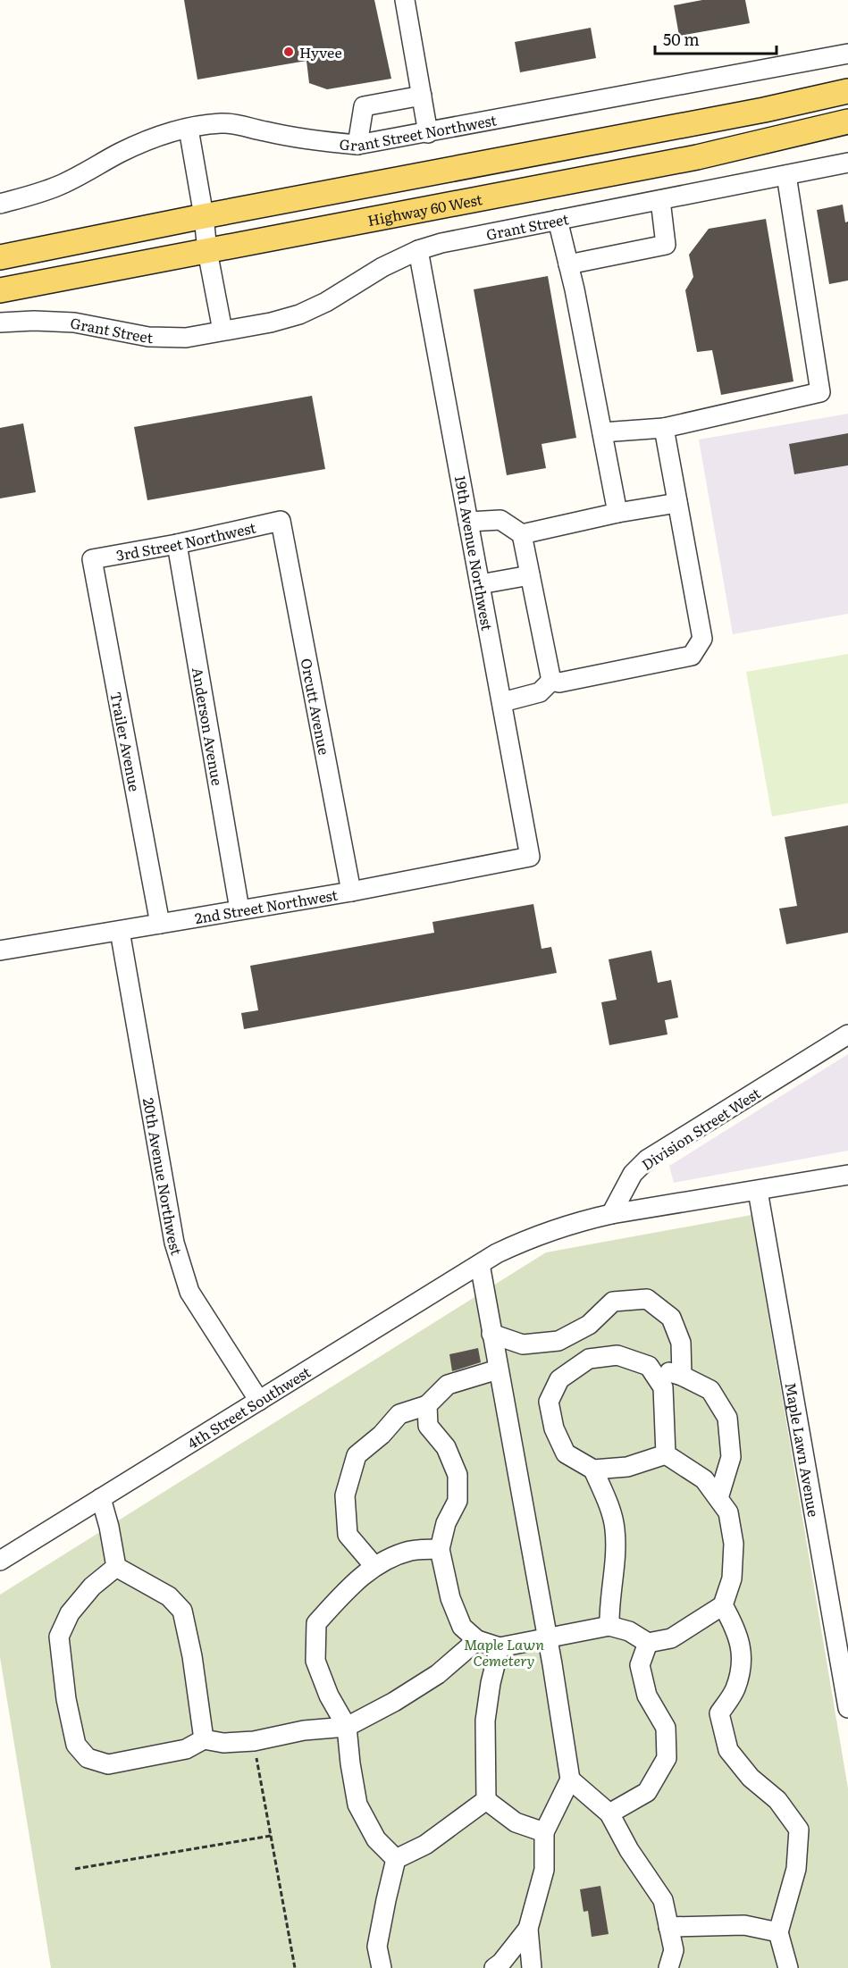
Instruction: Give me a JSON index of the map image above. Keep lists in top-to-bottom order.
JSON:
{
  "streets": {
    "main road": ["Highway 60 West"],
    "street": [
      "Grant Street Northwest",
      "Grant Street",
      "3rd Street Northwest",
      "19th Avenue Northwest",
      "Orcutt Avenue",
      "Anderson Avenue",
      "Trailer Avenue",
      "2nd Street Northwest",
      "Division Street West",
      "20th Avenue Northwest",
      "4th Street Southwest",
      "Maple Lawn Avenue"
    ]
  },
  "crossings": [
    ["Grant Street", "19th Avenue Northwest"],
    ["3rd Street Northwest", "Orcutt Avenue"],
    ["3rd Street Northwest", "Anderson Avenue"],
    ["3rd Street Northwest", "Trailer Avenue"],
    ["19th Avenue Northwest", "2nd Street Northwest"],
    ["Orcutt Avenue", "2nd Street Northwest"],
    ["Anderson Avenue", "2nd Street Northwest"],
    ["Trailer Avenue", "2nd Street Northwest"],
    ["2nd Street Northwest", "20th Avenue Northwest"],
    ["Division Street West", "4th Street Southwest"],
    ["20th Avenue Northwest", "4th Street Southwest"]
  ],
  "parks": ["Maple Lawn Cemetery"],
  "places": ["Hyvee"],
  "scale_bar": "50 m"
}
